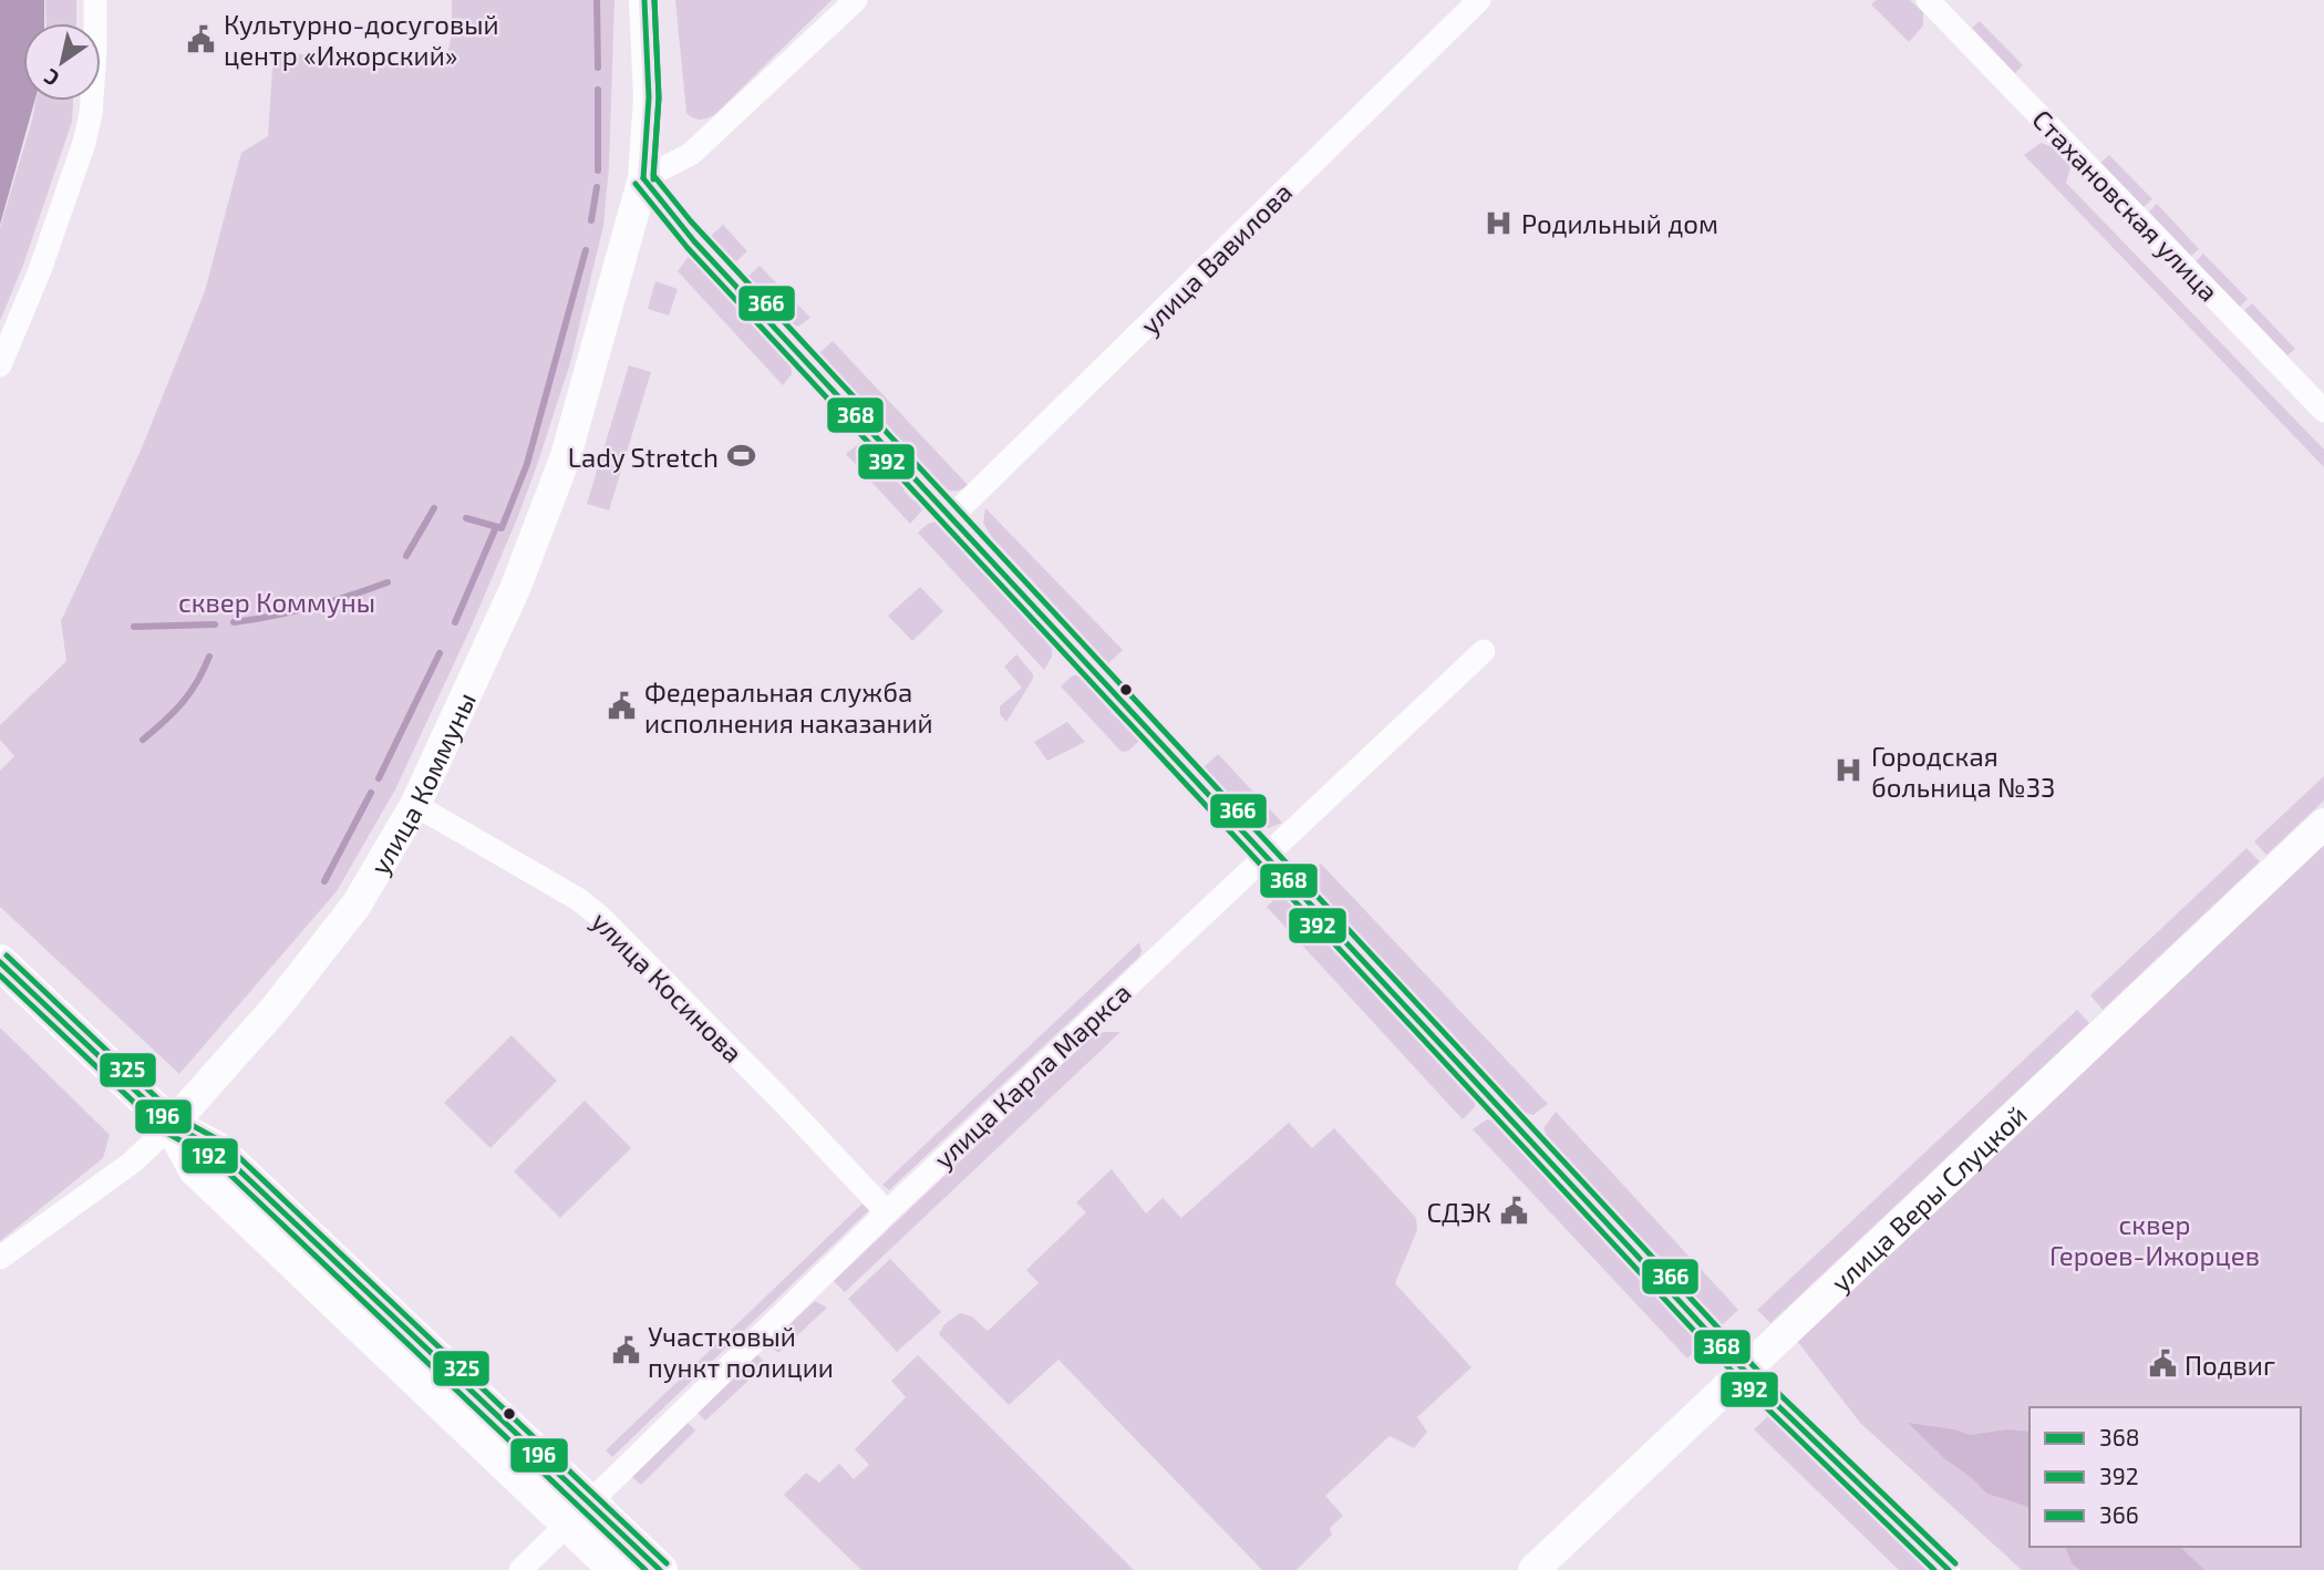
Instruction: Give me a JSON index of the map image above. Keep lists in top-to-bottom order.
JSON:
{
  "streets": {
    "street": [
      "Стахановская улица",
      "улица Вавилова",
      "улица Коммуны",
      "улица Косинова",
      "улица Карла Маркса",
      "улица Веры Слуцкой"
    ]
  },
  "crossings": [
    ["улица Коммуны", "улица Косинова"],
    ["улица Косинова", "улица Карла Маркса"]
  ],
  "parks": ["сквер Коммуны", "сквер Героев-Ижорцев"],
  "places": {
    "public building": [
      "Культурно-досуговый центр «Ижорский»",
      "Федеральная служба исполнения наказаний",
      "СДЭК",
      "Участковый пункт полиции",
      "Подвиг"
    ],
    "hospital": ["Родильный дом", "Городская больница №33"],
    "sports": ["Lady Stretch"]
  },
  "lines": [
    "transit line 368",
    "transit line 392",
    "transit line 366",
    "transit line 325",
    "transit line 196",
    "transit line 192"
  ],
  "legend": ["368", "392", "366"],
  "north": "bottom left"
}
